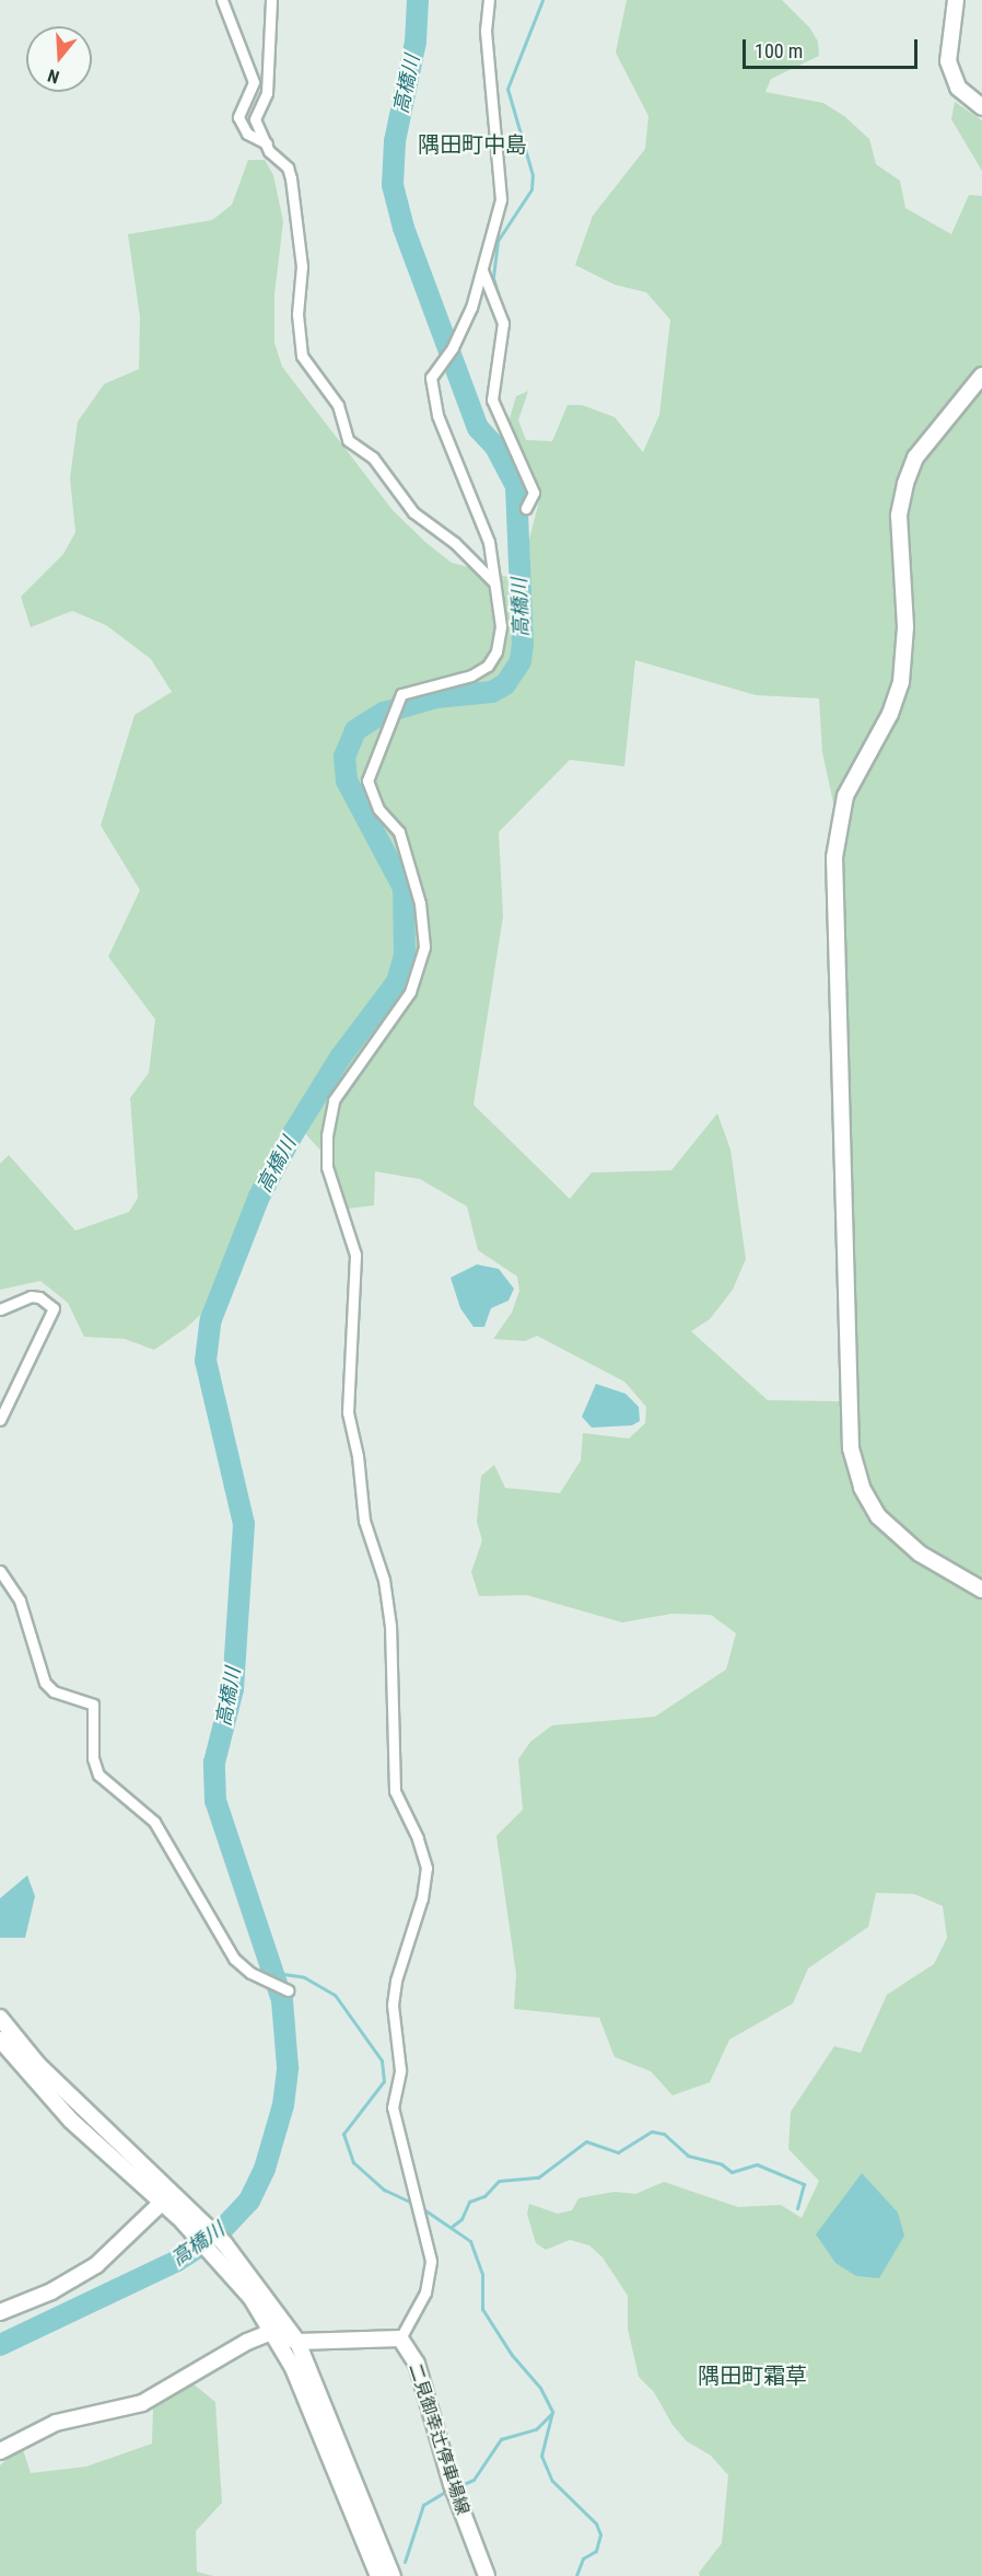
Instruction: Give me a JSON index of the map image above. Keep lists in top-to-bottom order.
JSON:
{
  "streets": {
    "street": ["二見御幸辻停車場線"]
  },
  "districts": ["隅田町中島", "隅田町霜草"],
  "water": ["高橋川"],
  "scale_bar": "100 m",
  "north": "bottom"
}
